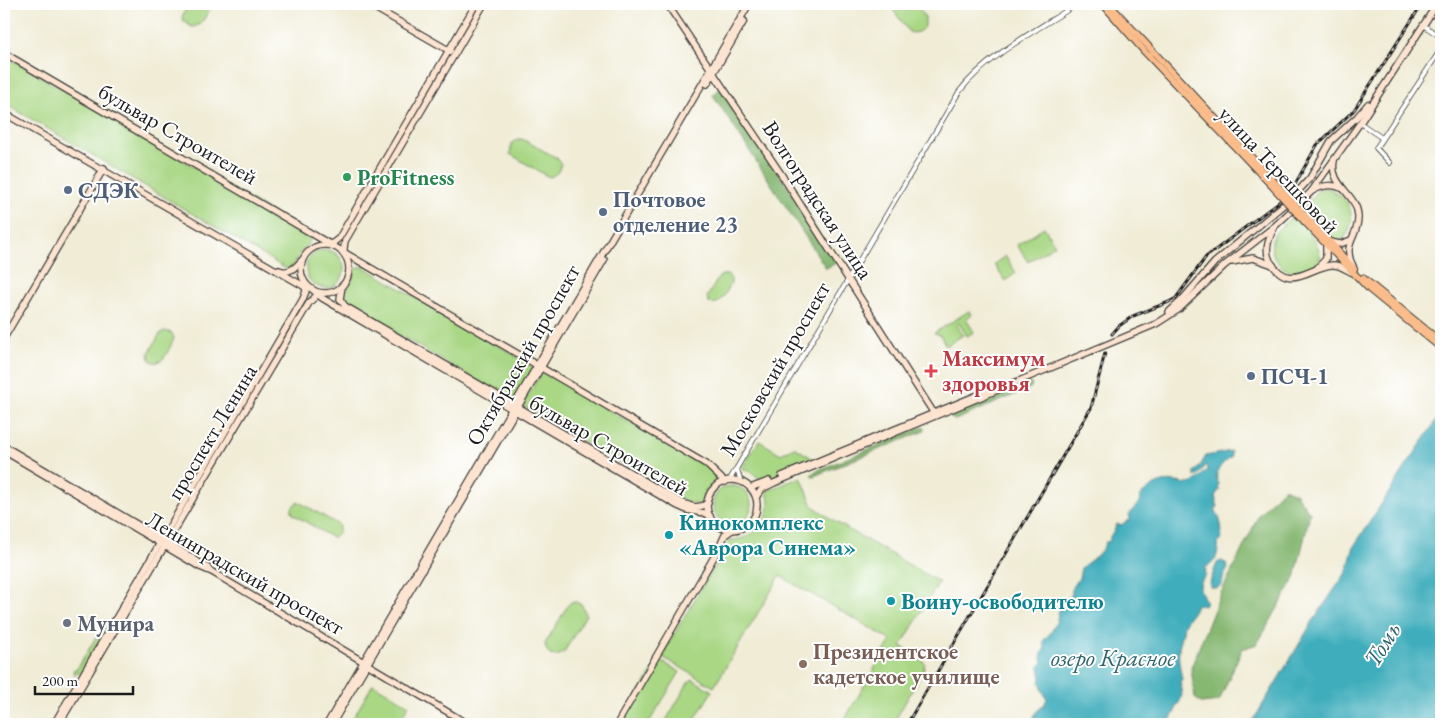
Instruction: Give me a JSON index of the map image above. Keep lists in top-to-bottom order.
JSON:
{
  "streets": {
    "main road": [
      "бульвар Строителей",
      "улица Терешковой",
      "Волгоградская улица",
      "Октябрьский проспект",
      "проспект Ленина",
      "Ленинградский проспект"
    ],
    "street": ["Московский проспект"]
  },
  "crossings": [
    ["бульвар Строителей", "Октябрьский проспект"],
    ["бульвар Строителей", "Московский проспект"],
    ["бульвар Строителей", "проспект Ленина"],
    ["Волгоградская улица", "Октябрьский проспект"],
    ["Волгоградская улица", "Московский проспект"],
    ["Октябрьский проспект", "Ленинградский проспект"],
    ["проспект Ленина", "Ленинградский проспект"]
  ],
  "water": ["Томь", "озеро Красное"],
  "places": {
    "other": [
      "ProFitness",
      "СДЭК",
      "Почтовое отделение 23",
      "ПСЧ-1",
      "Кинокомплекс «Аврора Синема»",
      "Воину-освободителю",
      "Мунира",
      "Президентское кадетское училище"
    ],
    "health": ["Максимум здоровья"]
  },
  "scale_bar": "200 m"
}
